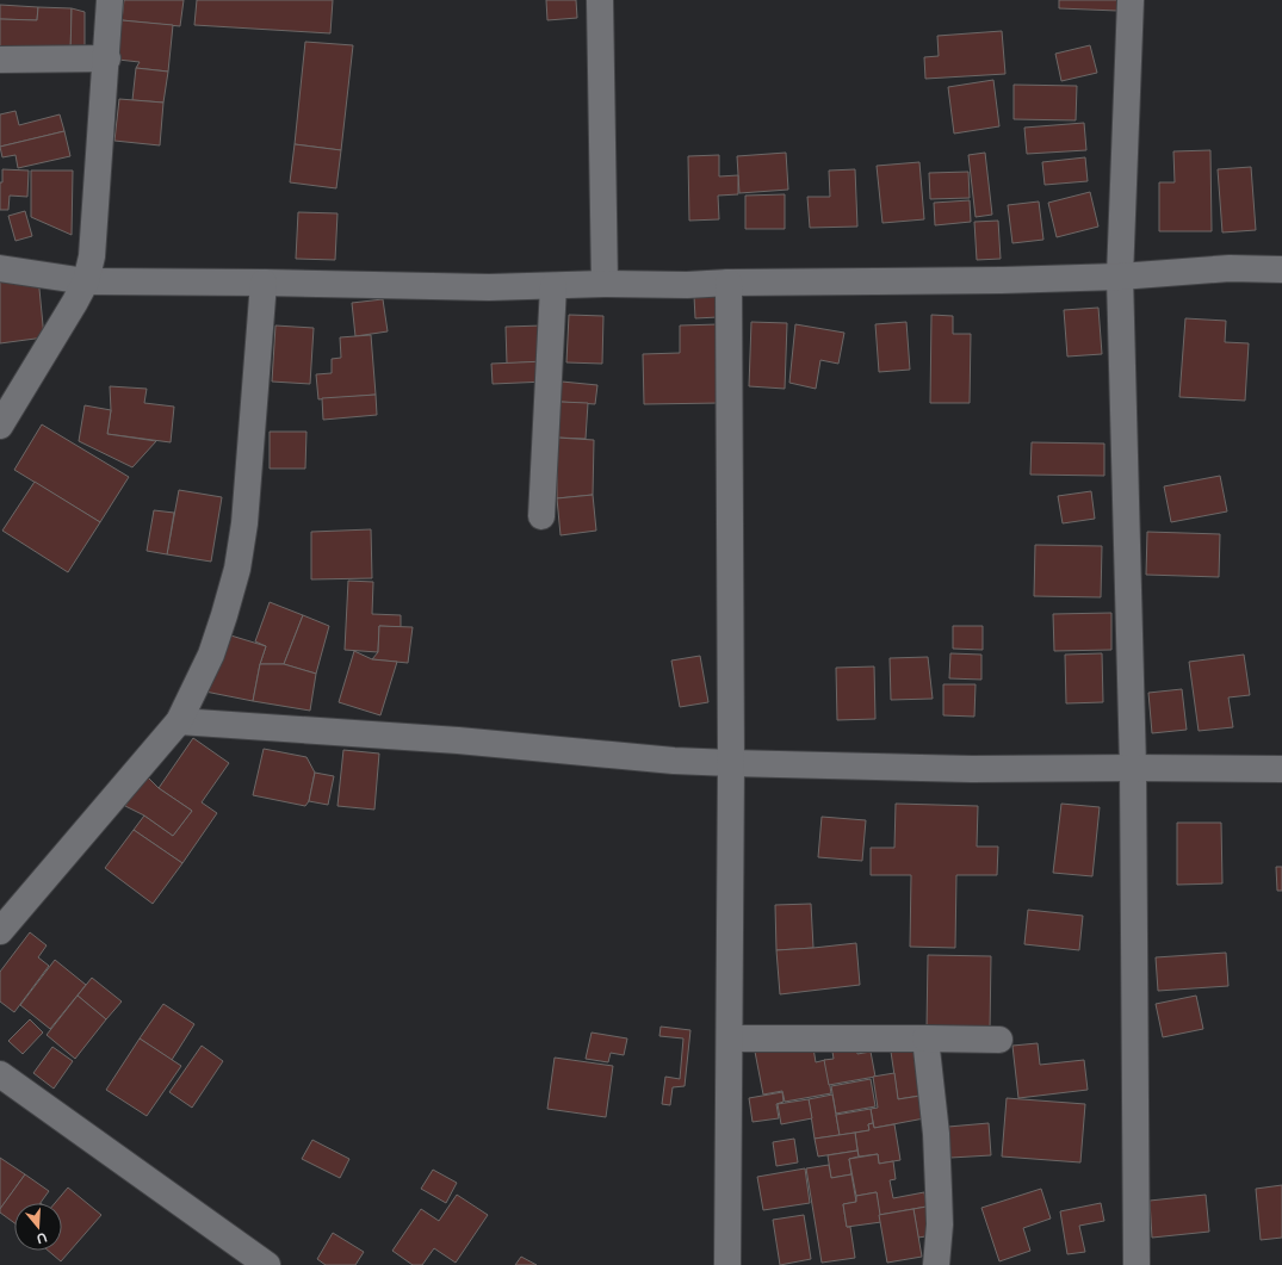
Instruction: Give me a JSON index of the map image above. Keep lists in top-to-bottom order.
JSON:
{
  "north": "bottom"
}
